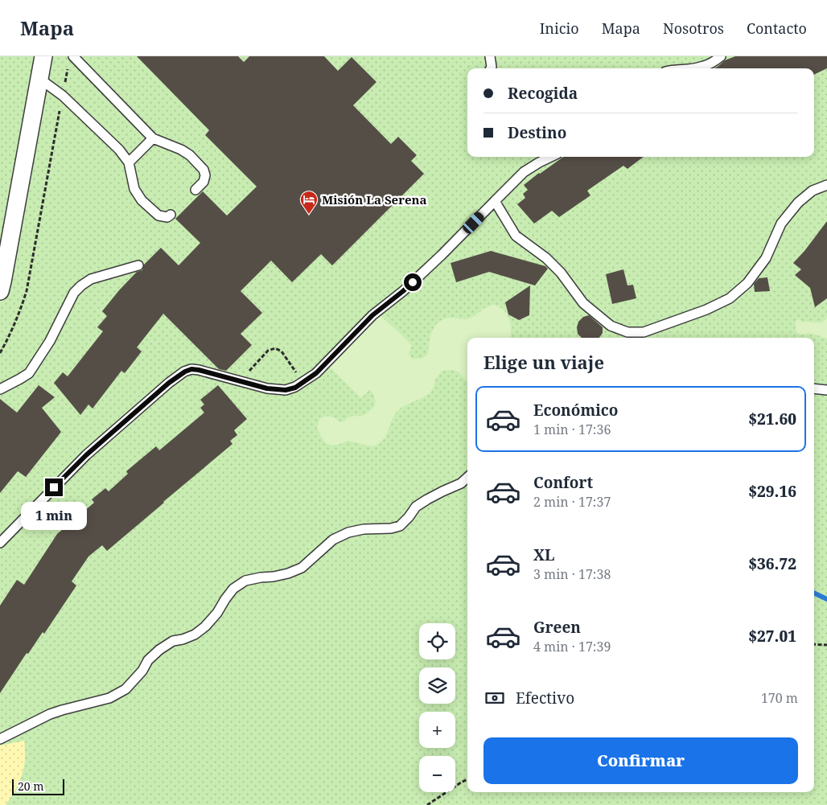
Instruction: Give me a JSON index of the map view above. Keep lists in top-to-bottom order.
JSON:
{
  "places": {
    "hotel": ["Misión La Serena"]
  },
  "scale_bar": "20 m",
  "page": {
    "header": "Mapa",
    "nav": [
      "Inicio",
      "Mapa",
      "Nosotros",
      "Contacto"
    ],
    "banner": ["Recogida", "Destino"],
    "heading": "Elige un viaje",
    "list": [
      {
        "name": "Económico",
        "note": "1 min · 17:36",
        "value": "$21.60"
      },
      {
        "name": "Confort",
        "note": "2 min · 17:37",
        "value": "$29.16"
      },
      {
        "name": "XL",
        "note": "3 min · 17:38",
        "value": "$36.72"
      },
      {
        "name": "Green",
        "note": "4 min · 17:39",
        "value": "$27.01"
      }
    ],
    "bubble": "1 min",
    "map_buttons": ["+", "−"],
    "pay": ["Efectivo", "170 m"],
    "buttons": "Confirmar",
    "scale": "20 m"
  }
}
